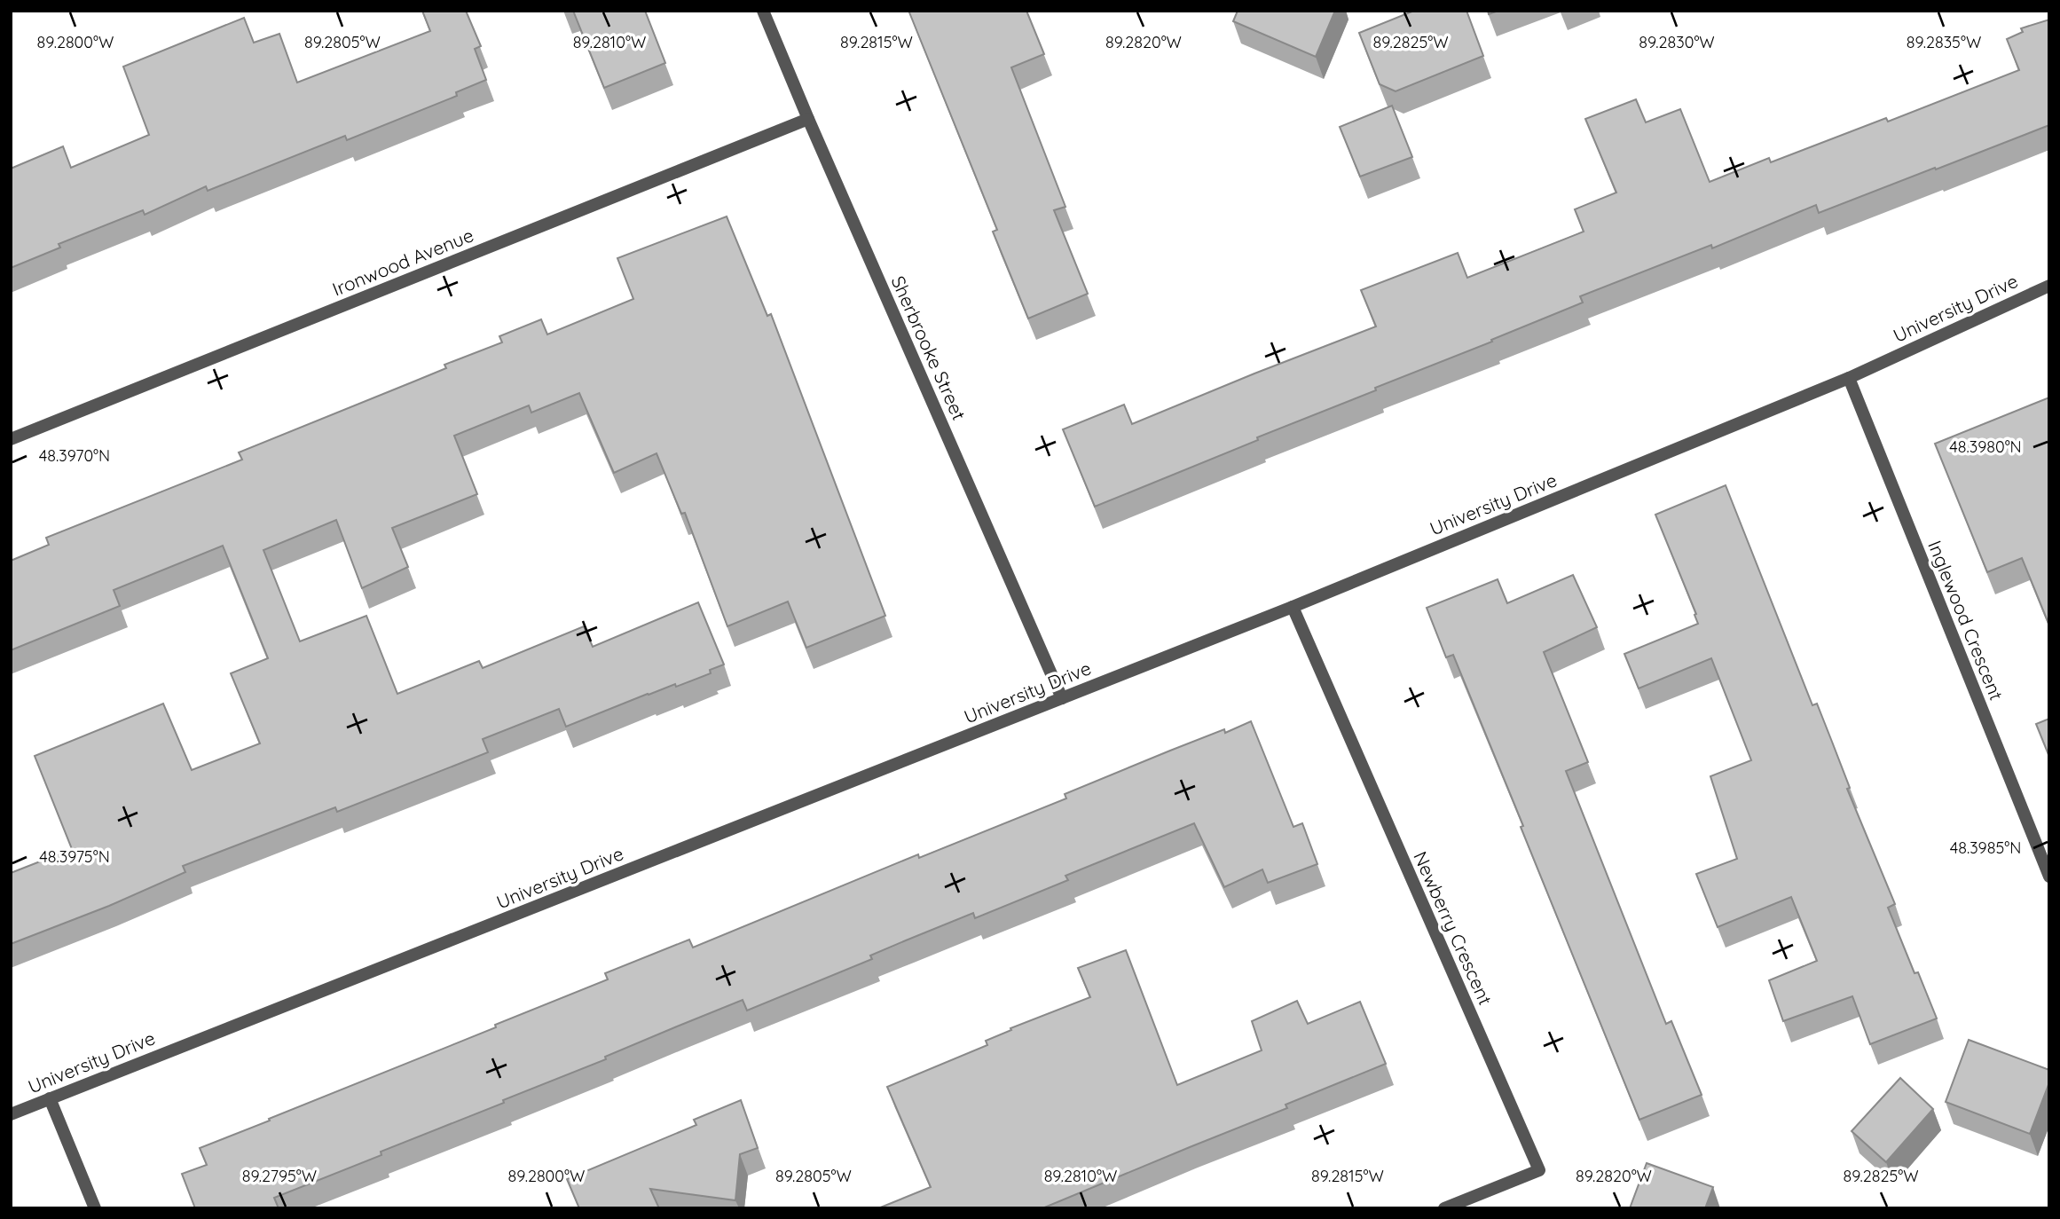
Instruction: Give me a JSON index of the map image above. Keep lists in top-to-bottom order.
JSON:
{
  "streets": {
    "street": [
      "Ironwood Avenue",
      "University Drive",
      "Sherbrooke Street",
      "Inglewood Crescent",
      "Newberry Crescent"
    ]
  },
  "crossings": [
    ["Ironwood Avenue", "Sherbrooke Street"],
    ["University Drive", "Sherbrooke Street"],
    ["University Drive", "Inglewood Crescent"],
    ["University Drive", "Newberry Crescent"]
  ],
  "coordinates": [
    "89.2800°W",
    "89.2805°W",
    "89.2810°W",
    "89.2815°W",
    "89.2820°W",
    "89.2825°W",
    "89.2830°W",
    "89.2835°W",
    "48.3980°N",
    "48.3970°N",
    "48.3985°N",
    "48.3975°N",
    "89.2795°W"
  ]
}
